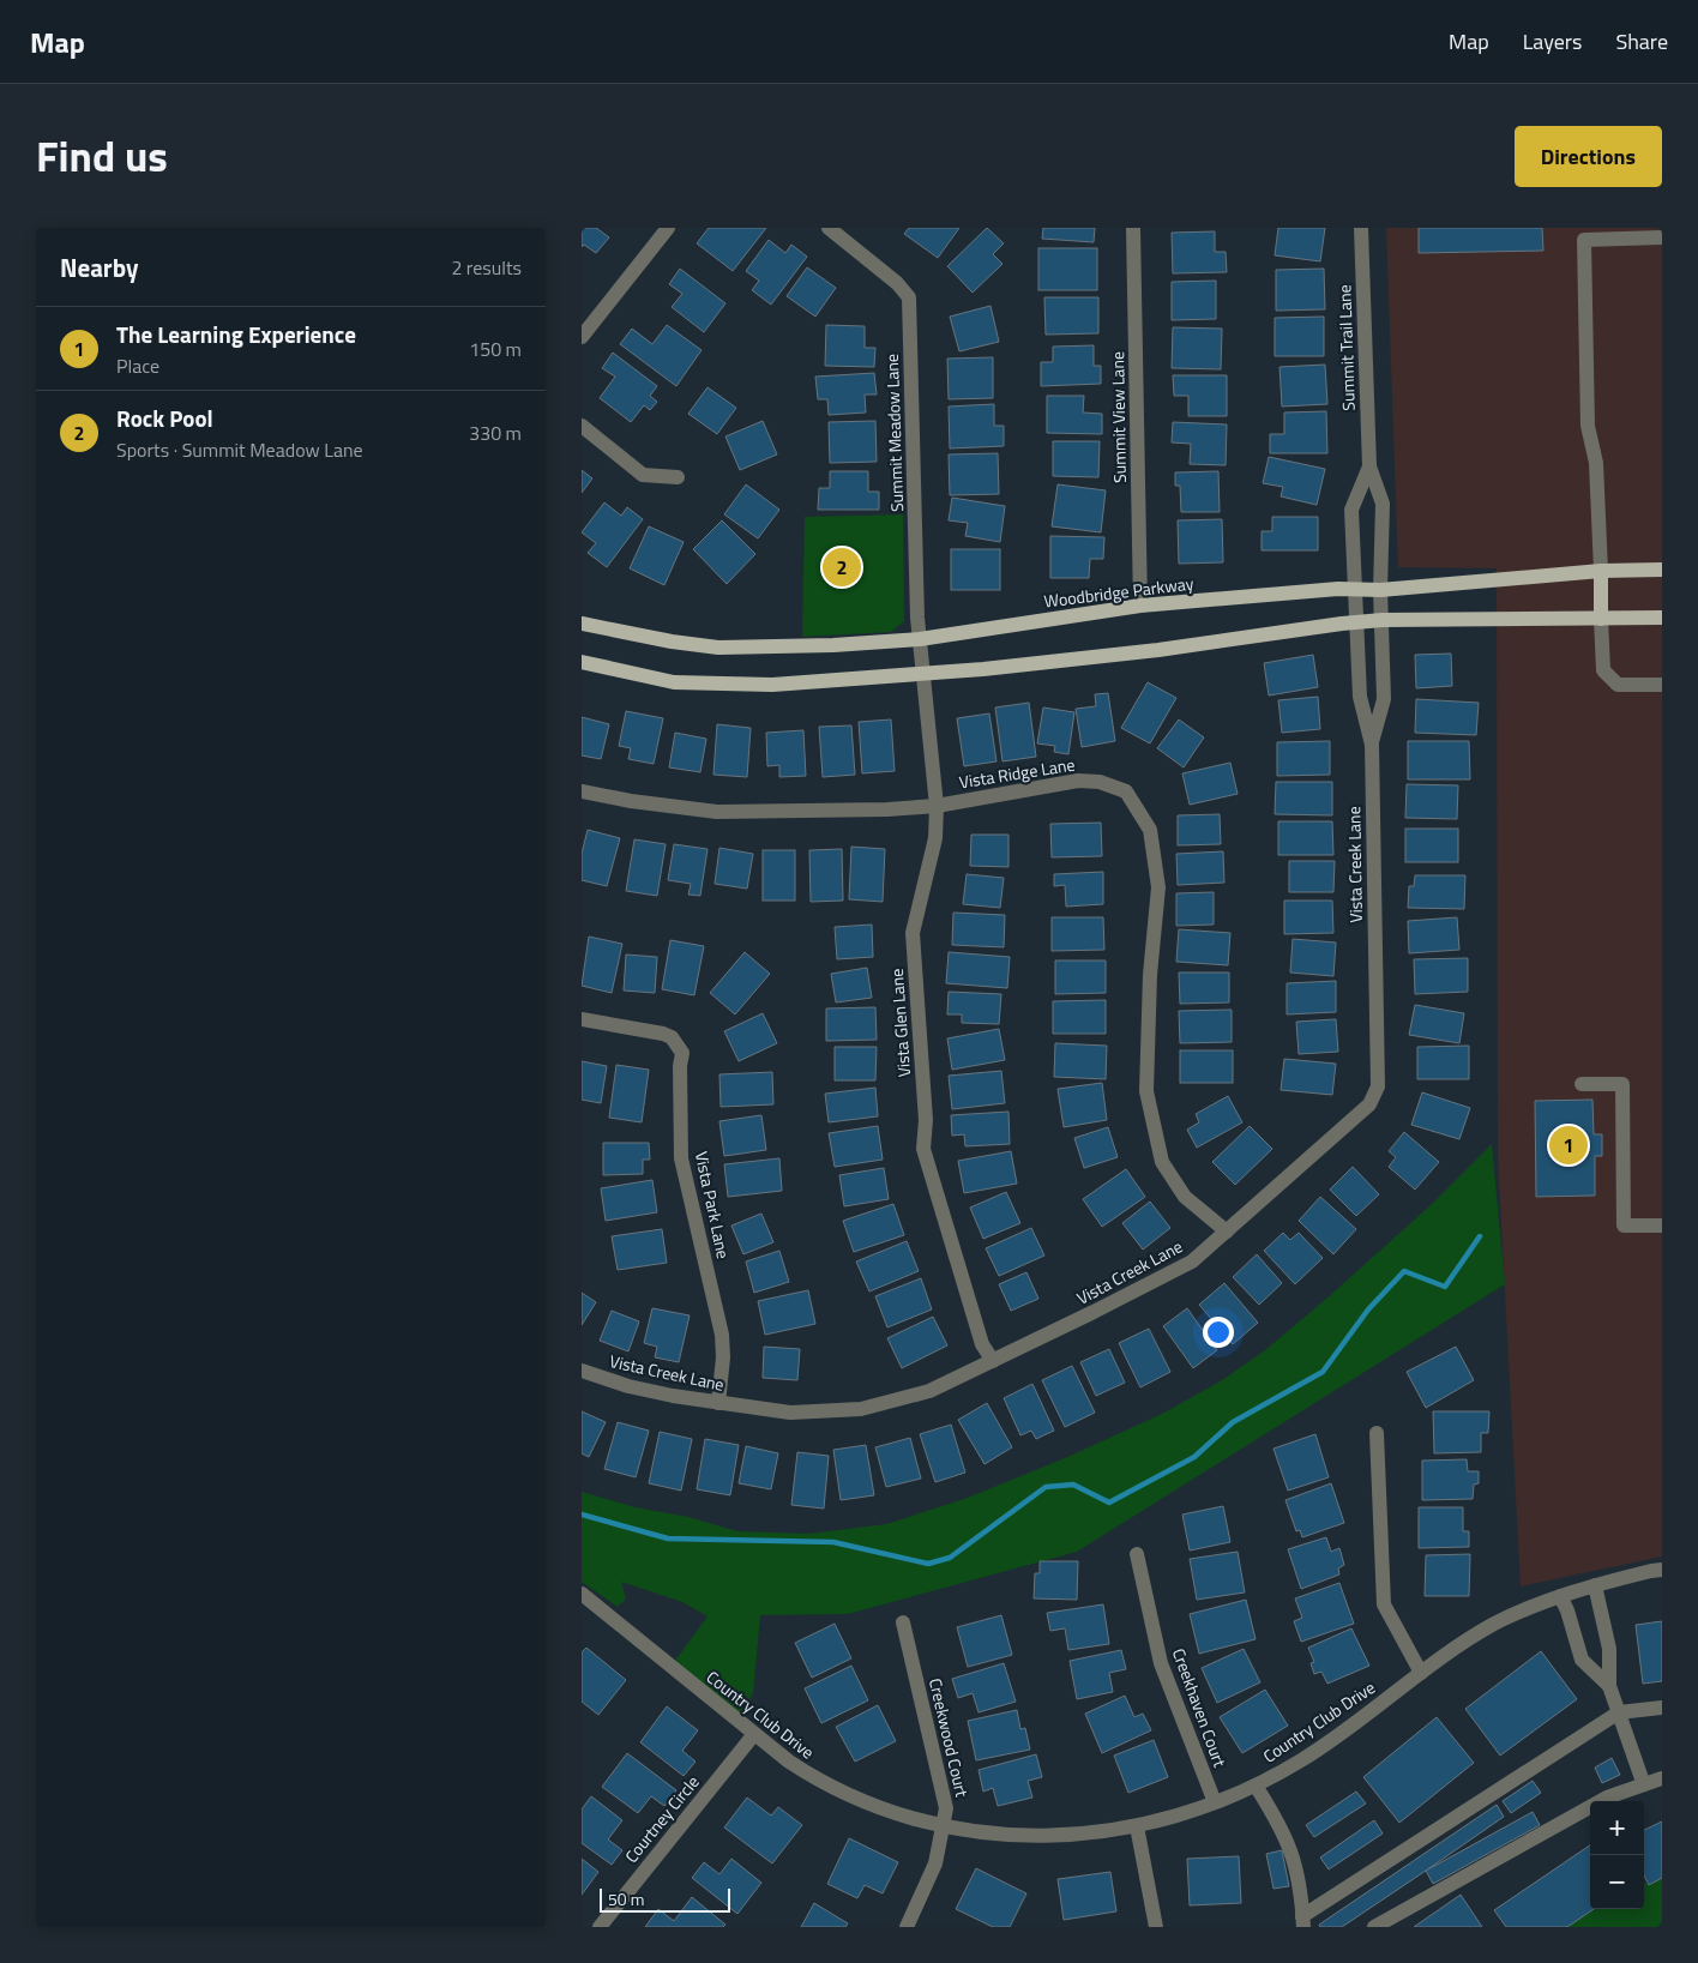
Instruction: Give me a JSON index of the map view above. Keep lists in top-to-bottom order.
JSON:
{
  "streets": {
    "main road": ["Woodbridge Parkway"],
    "street": [
      "Summit Trail Lane",
      "Summit View Lane",
      "Summit Meadow Lane",
      "Vista Ridge Lane",
      "Vista Creek Lane",
      "Vista Glen Lane",
      "Vista Park Lane",
      "Creekhaven Court",
      "Country Club Drive",
      "Creekwood Court",
      "Courtney Circle"
    ]
  },
  "crossings": [
    ["Summit Trail Lane", "Woodbridge Parkway"],
    ["Summit Trail Lane", "Vista Creek Lane"],
    ["Summit View Lane", "Woodbridge Parkway"],
    ["Summit Meadow Lane", "Woodbridge Parkway"],
    ["Summit Meadow Lane", "Vista Glen Lane"],
    ["Vista Ridge Lane", "Vista Creek Lane"],
    ["Vista Ridge Lane", "Vista Glen Lane"],
    ["Vista Creek Lane", "Vista Glen Lane"],
    ["Vista Creek Lane", "Vista Park Lane"],
    ["Creekhaven Court", "Country Club Drive"],
    ["Country Club Drive", "Creekwood Court"],
    ["Country Club Drive", "Courtney Circle"]
  ],
  "scale_bar": "50 m",
  "page": {
    "header": "Map",
    "nav": ["Map", "Layers", "Share"],
    "title": "Find us",
    "buttons": "Directions",
    "heading": ["Nearby", "2 results"],
    "list": [
      {
        "mark": "1",
        "name": "The Learning Experience",
        "note": "Place",
        "value": "150 m"
      },
      {
        "mark": "2",
        "name": "Rock Pool",
        "note": "Sports · Summit Meadow Lane",
        "value": "330 m"
      }
    ],
    "pins": ["2", "1"],
    "map_buttons": ["+", "−"],
    "scale": "50 m"
  }
}
